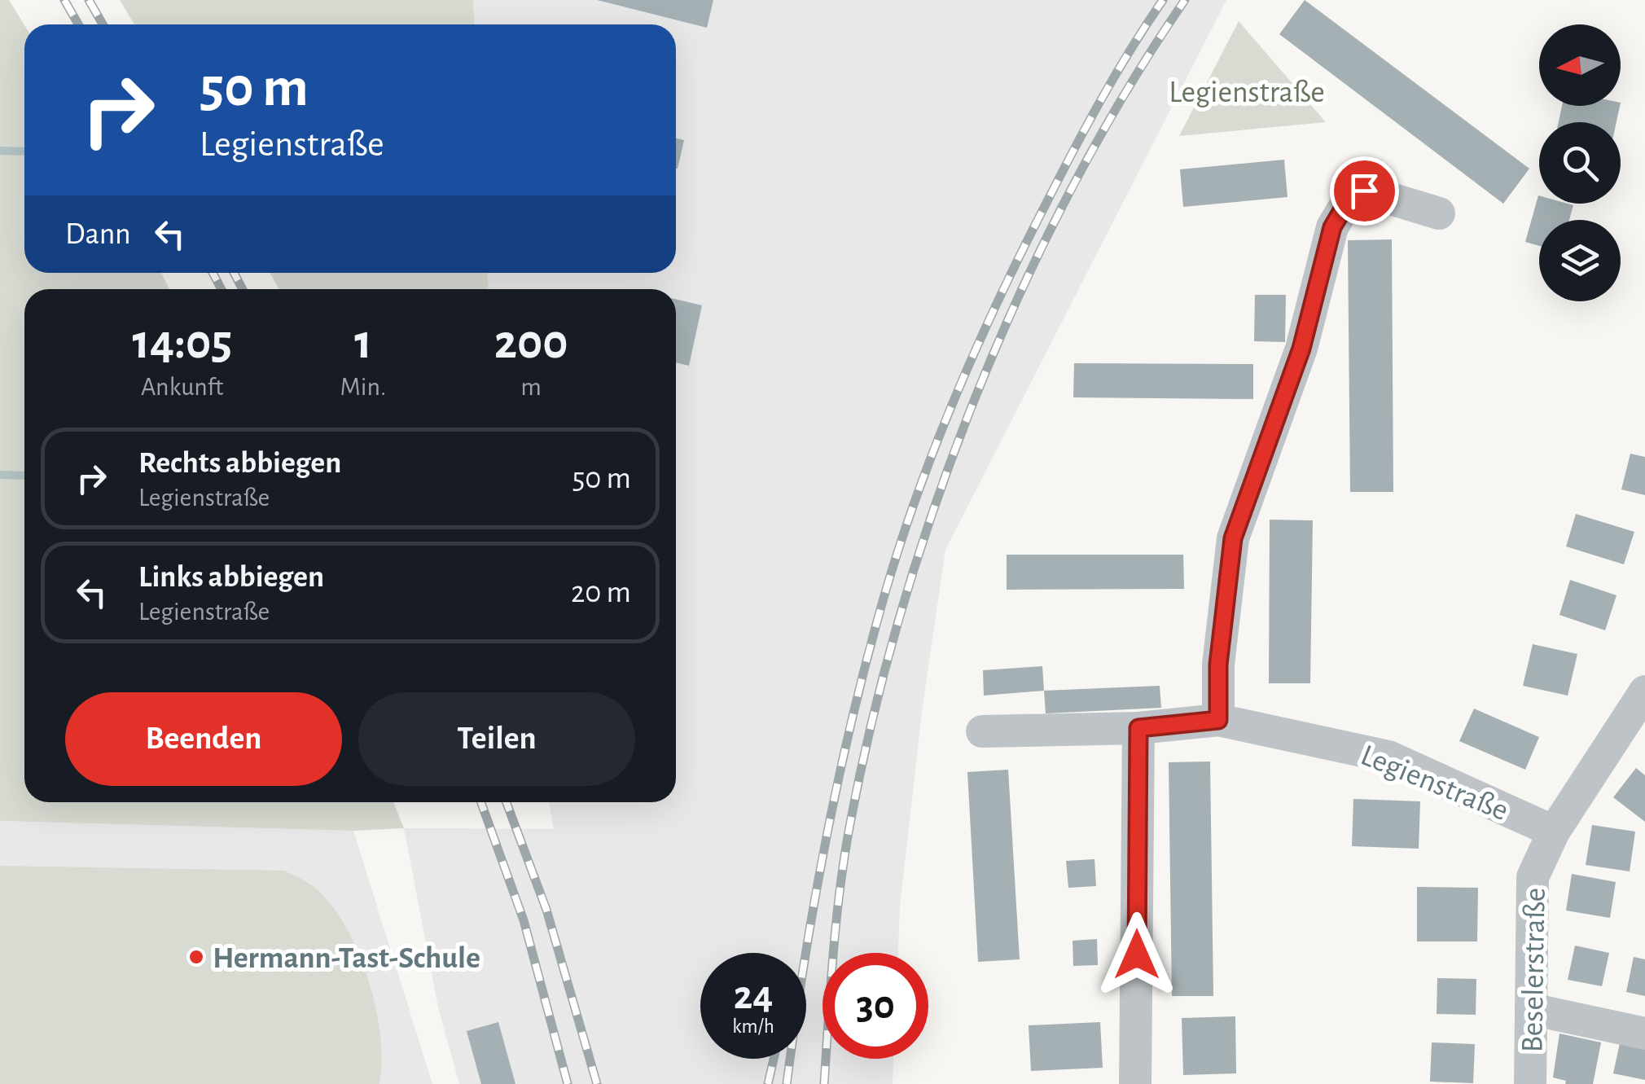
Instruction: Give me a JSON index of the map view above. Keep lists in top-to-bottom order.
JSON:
{
  "streets": {
    "street": ["Legienstraße", "Beselerstraße"]
  },
  "crossings": [
    ["Legienstraße", "Beselerstraße"]
  ],
  "parks": ["Legienstraße"],
  "places": ["Hermann-Tast-Schule"],
  "north": "left",
  "page": {
    "turn": ["50 m", "Legienstraße"],
    "then": "Dann",
    "eta": [
      "14:05",
      "Ankunft",
      "1",
      "Min.",
      "200",
      "m"
    ],
    "list": [
      {
        "name": "Rechts abbiegen",
        "note": "Legienstraße",
        "value": "50 m"
      },
      {
        "name": "Links abbiegen",
        "note": "Legienstraße",
        "value": "20 m"
      }
    ],
    "buttons": ["Beenden", "Teilen"],
    "speed": "24 km/h",
    "limit": "30"
  }
}
